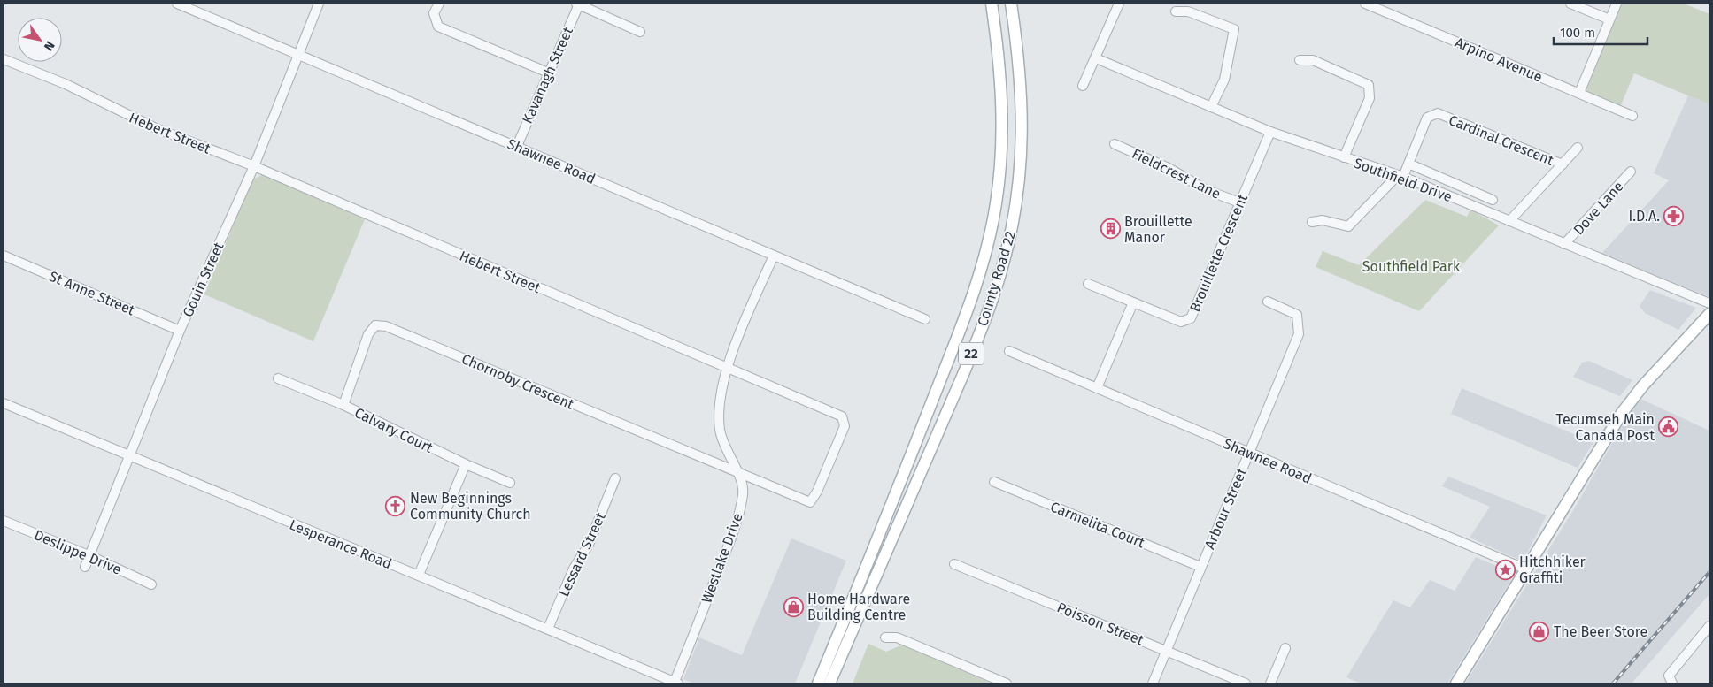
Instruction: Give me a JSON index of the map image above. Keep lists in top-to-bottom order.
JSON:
{
  "streets": {
    "main road": ["County Road 22", "22"],
    "street": [
      "Arpino Avenue",
      "Kavanagh Street",
      "Hebert Street",
      "Cardinal Crescent",
      "Shawnee Road",
      "Fieldcrest Lane",
      "Southfield Drive",
      "Dove Lane",
      "Brouillette Crescent",
      "Gouin Street",
      "St Anne Street",
      "Chornoby Crescent",
      "Calvary Court",
      "Arbour Street",
      "Carmelita Court",
      "Lesperance Road",
      "Deslippe Drive",
      "Lessard Street",
      "Westlake Drive",
      "Poisson Street"
    ]
  },
  "crossings": [
    ["Kavanagh Street", "Shawnee Road"],
    ["Hebert Street", "Gouin Street"],
    ["Hebert Street", "Chornoby Crescent"],
    ["Hebert Street", "Westlake Drive"],
    ["Cardinal Crescent", "Southfield Drive"],
    ["Shawnee Road", "Gouin Street"],
    ["Shawnee Road", "Arbour Street"],
    ["Shawnee Road", "Westlake Drive"],
    ["Fieldcrest Lane", "Brouillette Crescent"],
    ["Southfield Drive", "Dove Lane"],
    ["Southfield Drive", "Brouillette Crescent"],
    ["Gouin Street", "St Anne Street"],
    ["Gouin Street", "Lesperance Road"],
    ["Gouin Street", "Deslippe Drive"],
    ["Chornoby Crescent", "Calvary Court"],
    ["Chornoby Crescent", "Westlake Drive"],
    ["Arbour Street", "Carmelita Court"],
    ["Arbour Street", "Poisson Street"],
    ["Lesperance Road", "Lessard Street"],
    ["Lesperance Road", "Westlake Drive"]
  ],
  "parks": ["Southfield Park"],
  "places": {
    "pharmacy": ["I.D.A."],
    "building": ["Brouillette Manor"],
    "public building": ["Tecumseh Main Canada Post"],
    "church": ["New Beginnings Community Church"],
    "place": ["Hitchhiker Graffiti"],
    "shop": ["Home Hardware Building Centre", "The Beer Store"]
  },
  "scale_bar": "100 m",
  "north": "bottom right"
}
